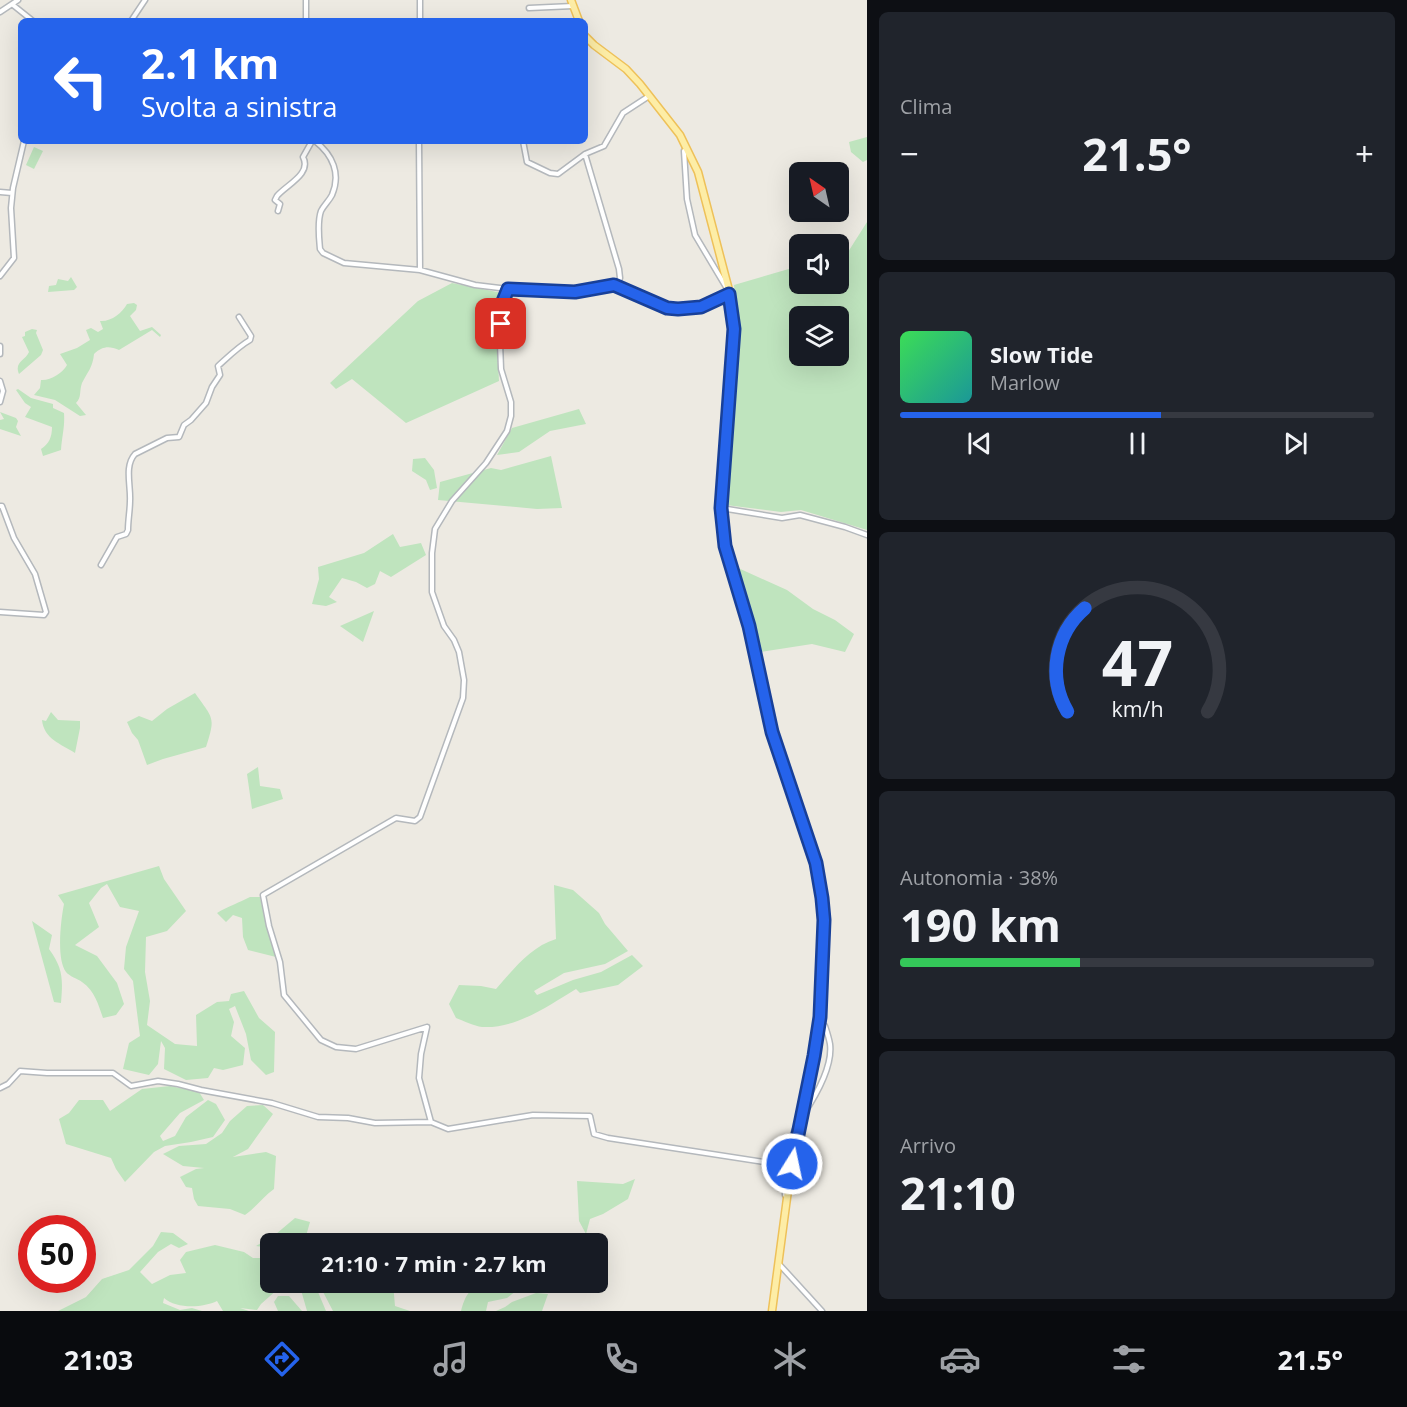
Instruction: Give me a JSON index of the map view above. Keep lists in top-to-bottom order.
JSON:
{
  "north": "top left",
  "page": {
    "tile": [
      "Clima",
      ["Autonomia · 38%", "190 km"],
      ["Arrivo", "21:10"]
    ],
    "turn": ["2.1 km", "Svolta a sinistra"],
    "heat": ["−", "21.5°", "+"],
    "song": ["Slow Tide", "Marlow"],
    "limit": "50",
    "trip": "21:10 · 7 min · 2.7 km",
    "tabs": ["21:03", "21.5°"],
    "gauge": ["47", "km/h"]
  }
}
